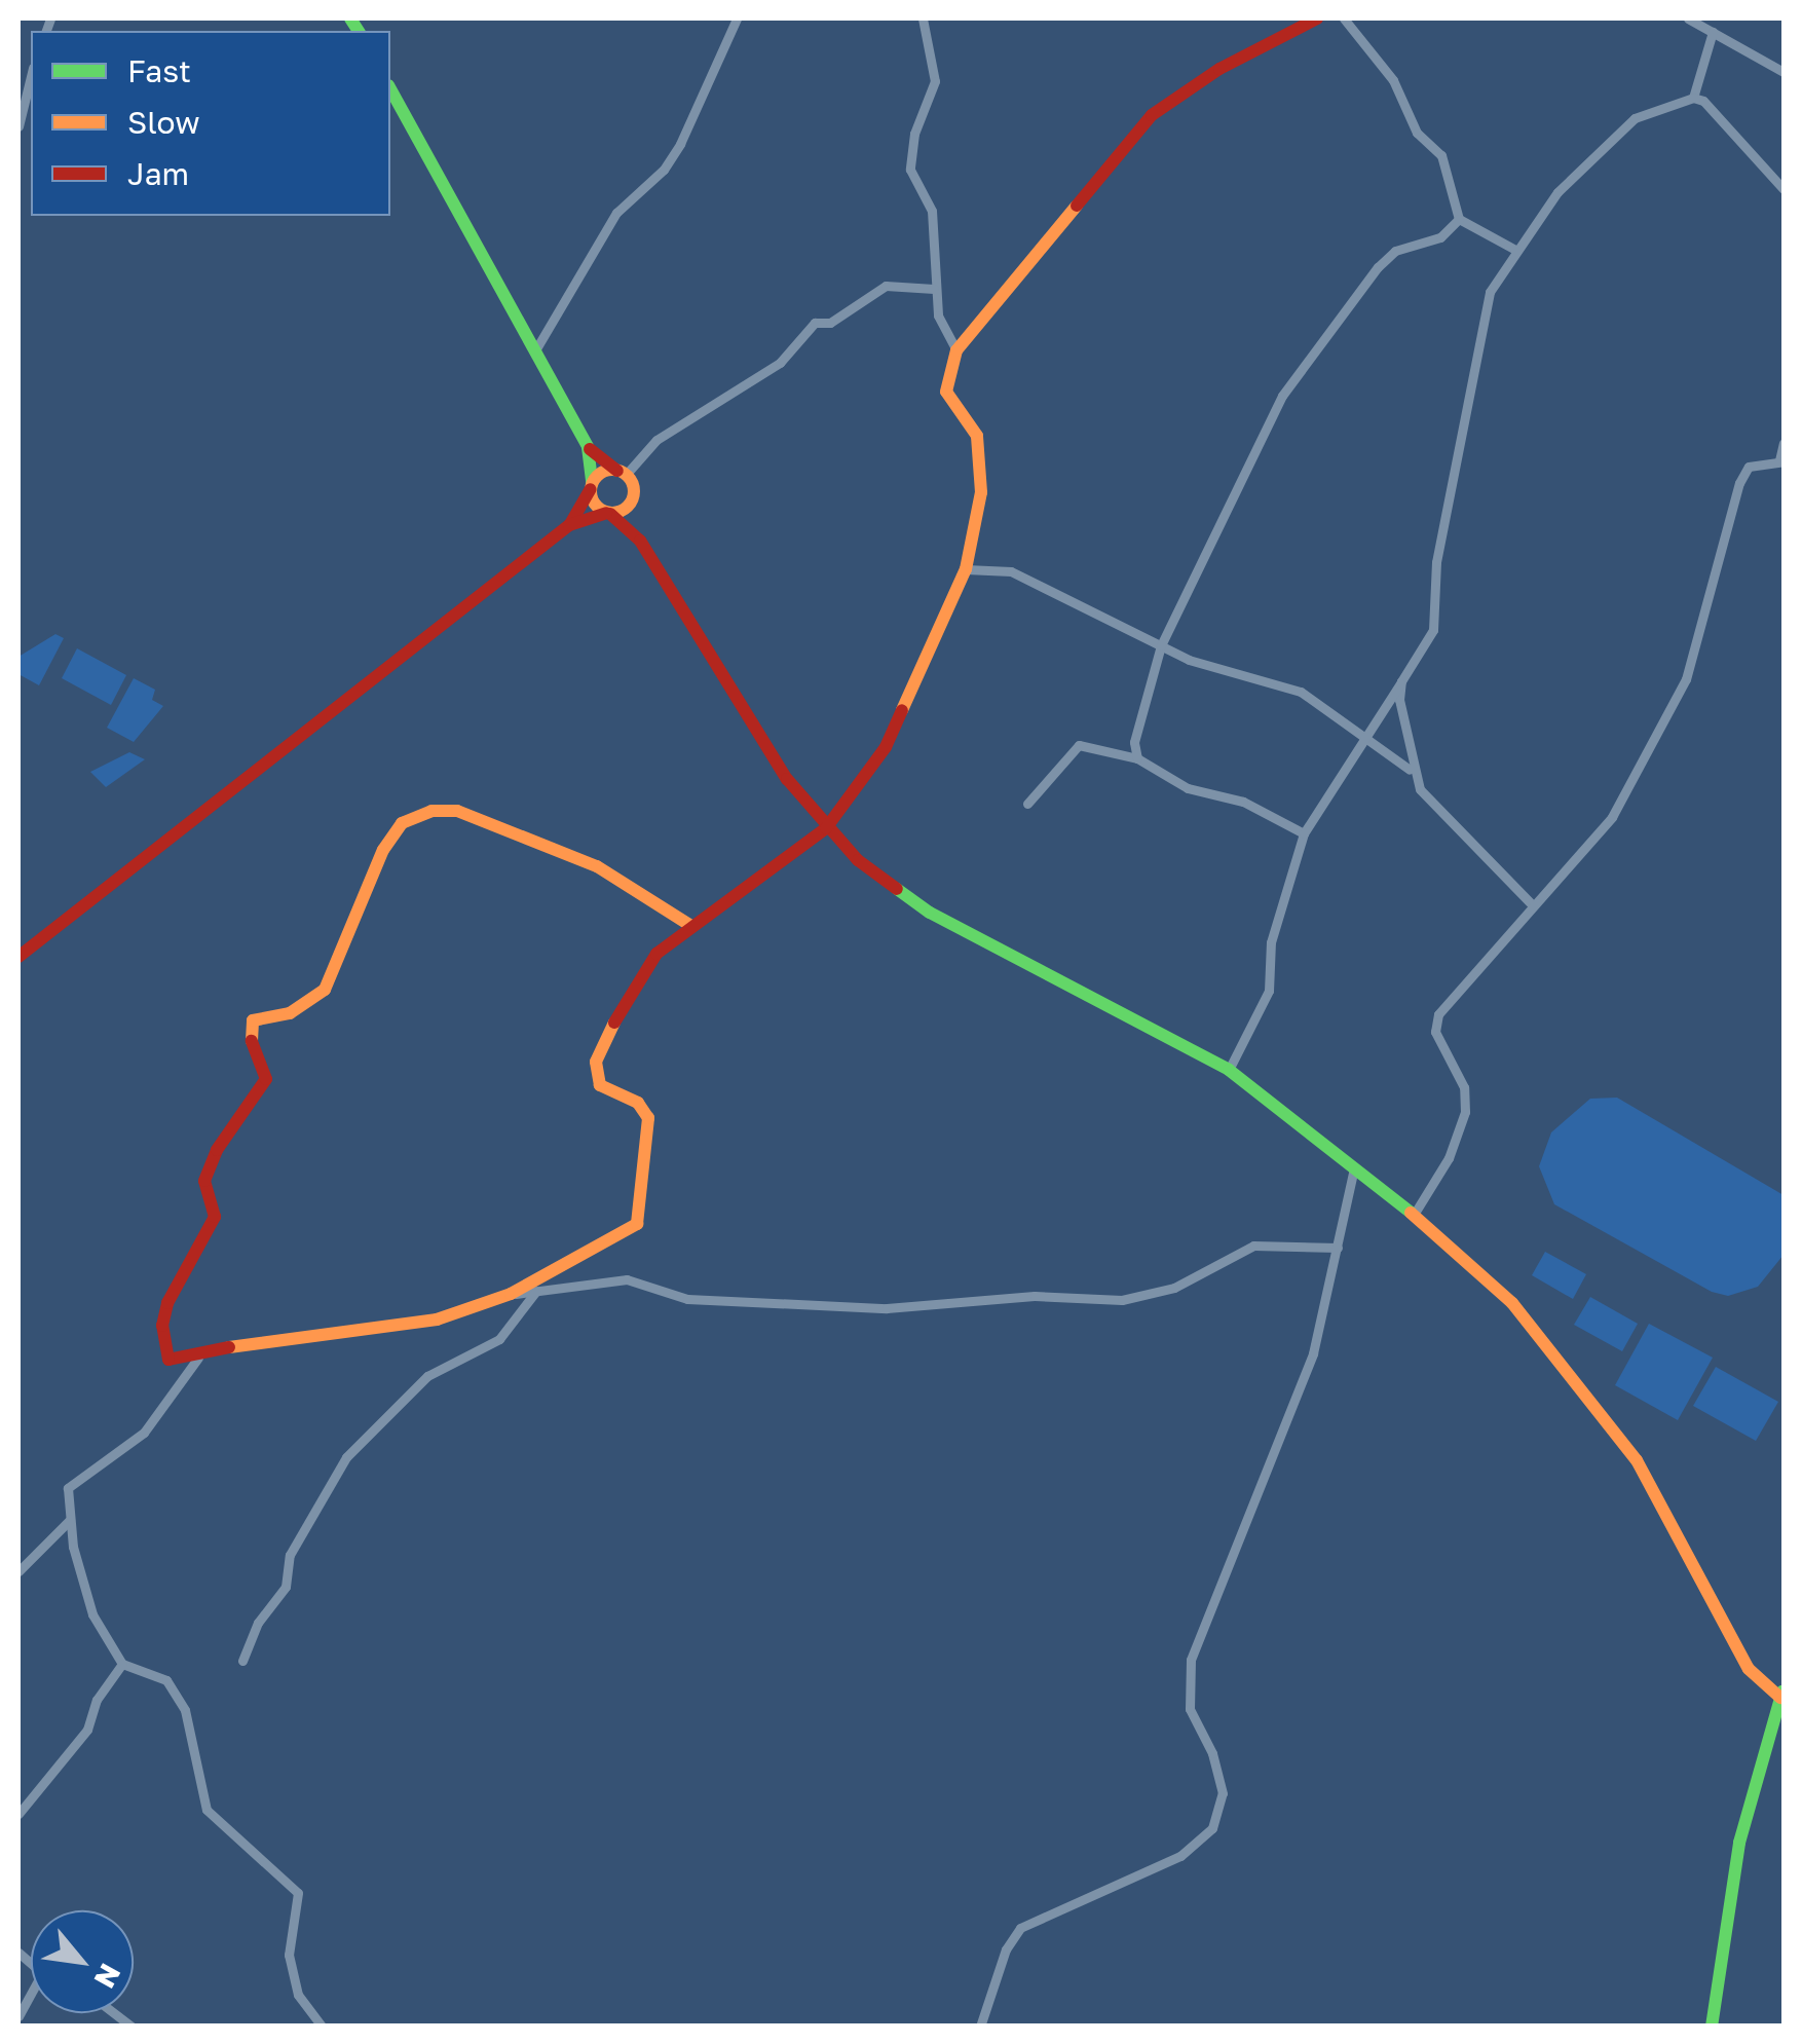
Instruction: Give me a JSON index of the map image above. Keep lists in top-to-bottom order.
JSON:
{
  "legend": ["Fast", "Slow", "Jam"],
  "north": "bottom right"
}
